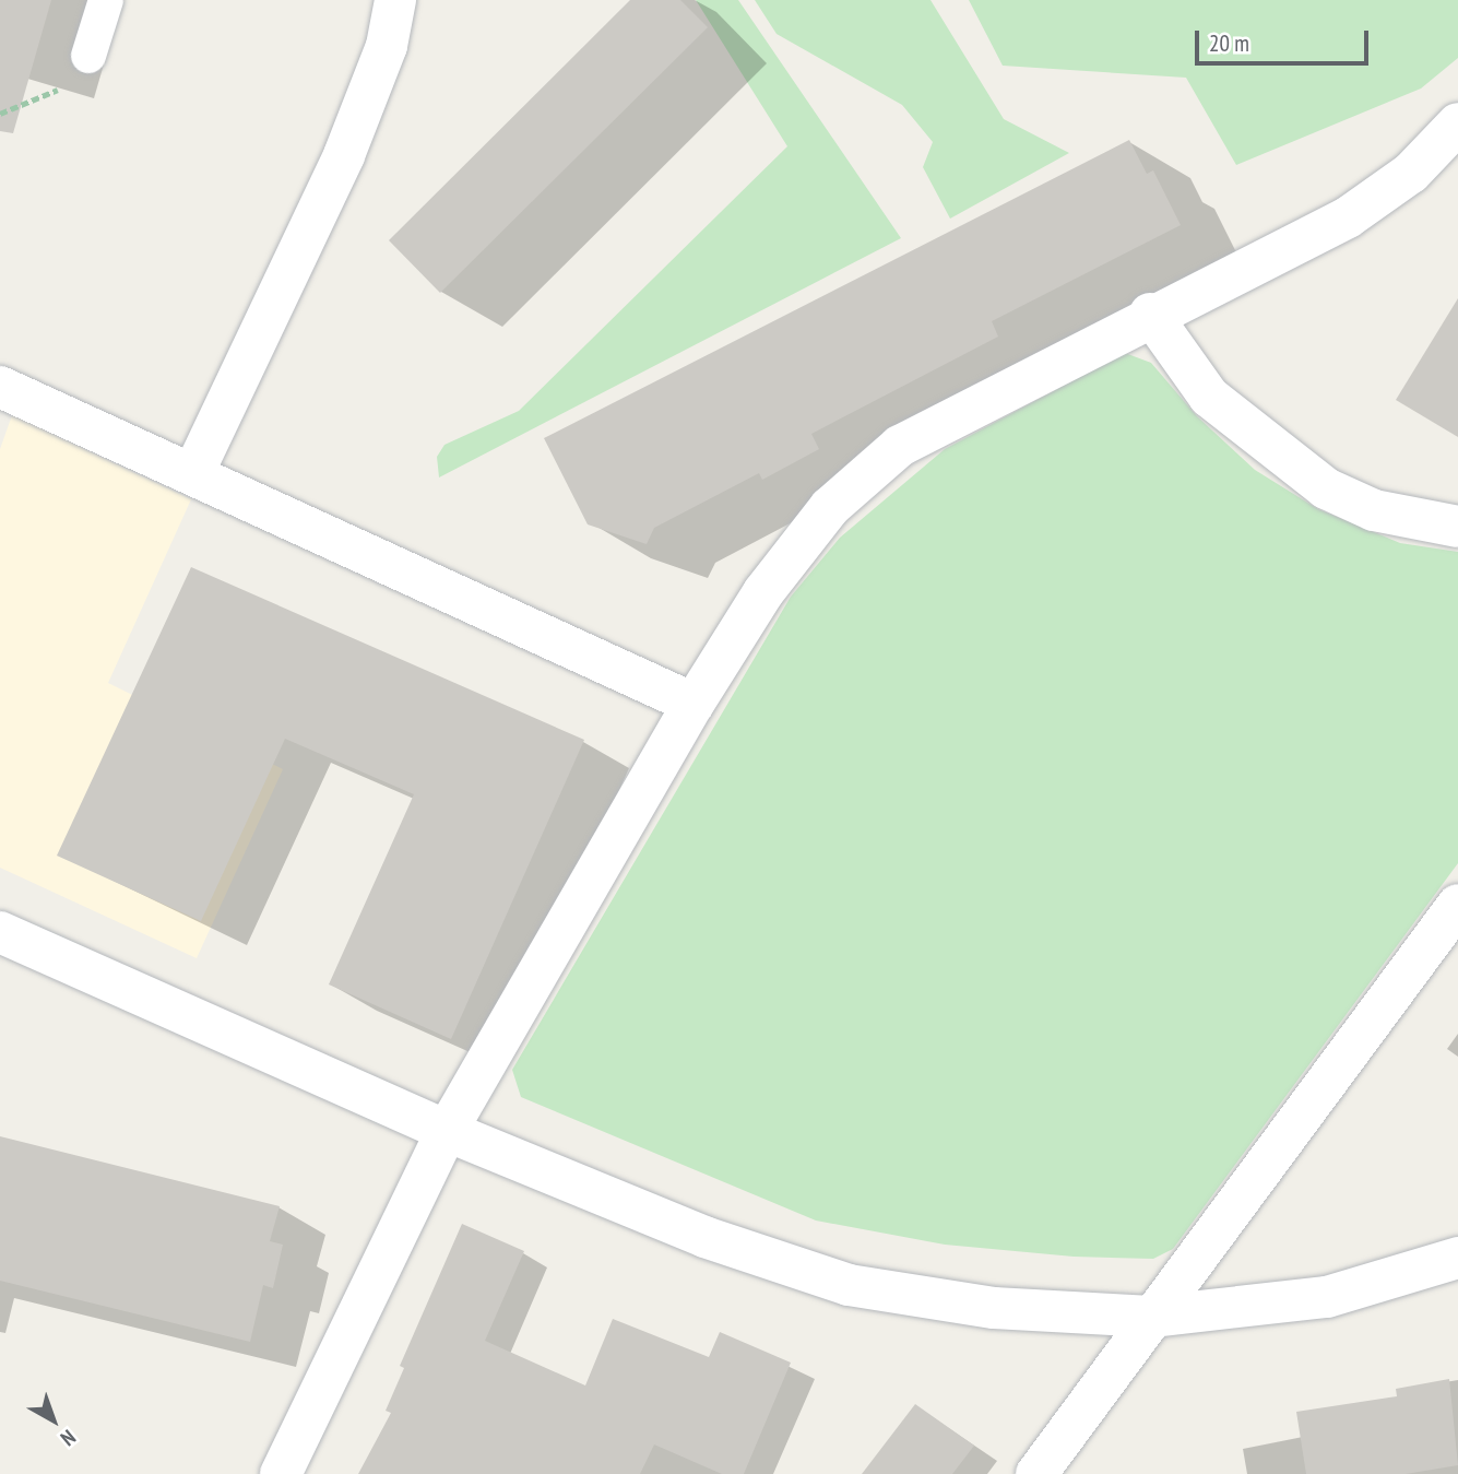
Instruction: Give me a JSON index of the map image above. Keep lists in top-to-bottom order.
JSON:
{
  "scale_bar": "20 m",
  "north": "bottom right"
}
